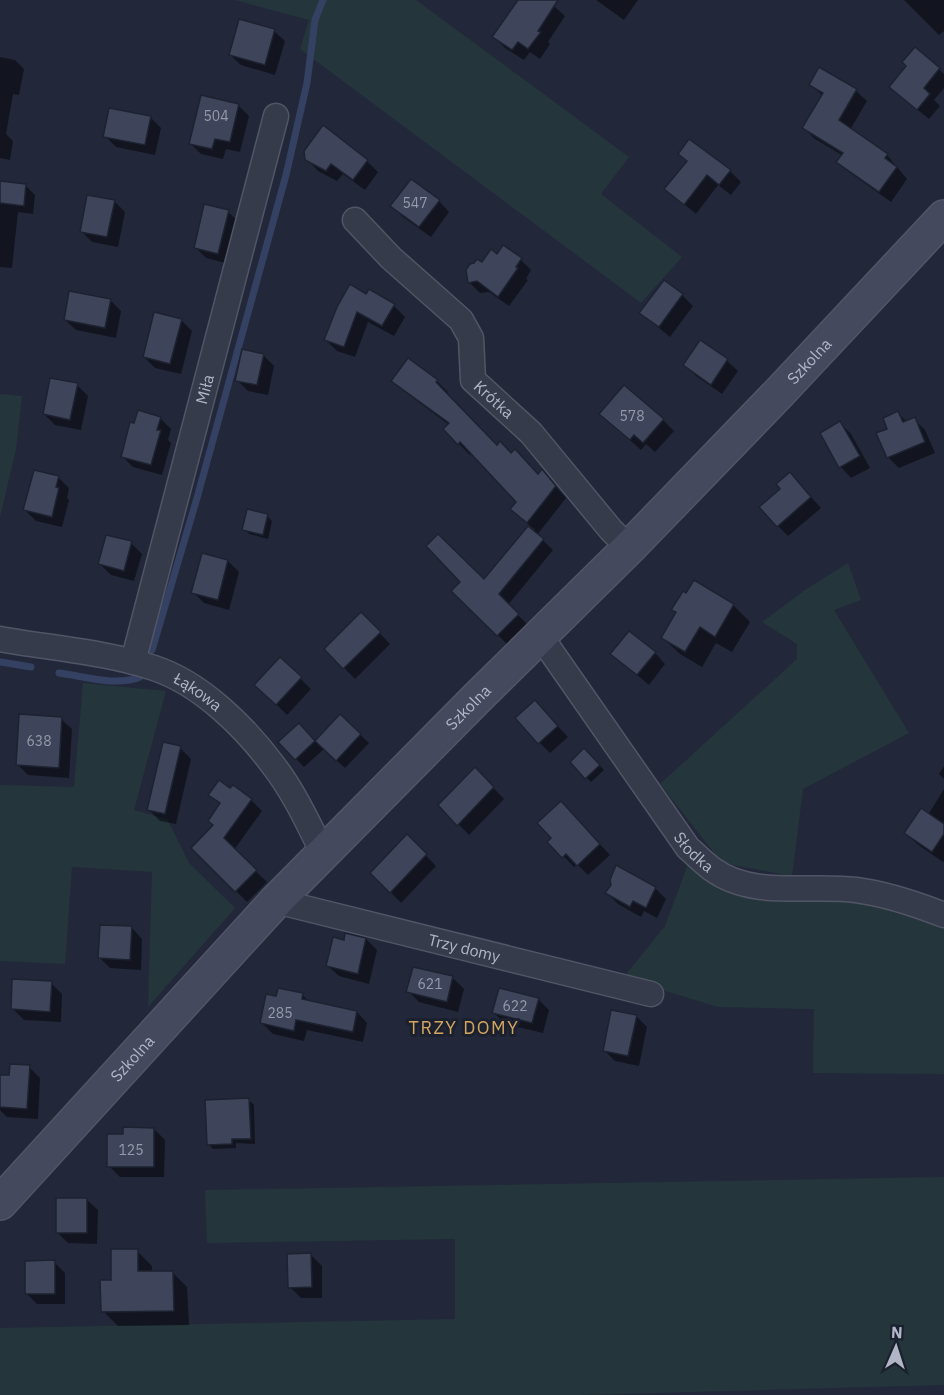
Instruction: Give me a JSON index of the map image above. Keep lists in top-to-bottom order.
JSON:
{
  "streets": {
    "street": [
      "Szkolna",
      "Miła",
      "Krótka",
      "Łąkowa",
      "Słodka",
      "Trzy domy"
    ]
  },
  "crossings": [
    ["Szkolna", "Krótka"],
    ["Szkolna", "Łąkowa"],
    ["Szkolna", "Słodka"],
    ["Szkolna", "Trzy domy"],
    ["Miła", "Łąkowa"]
  ],
  "districts": ["TRZY DOMY"],
  "house_numbers": [
    "504",
    "547",
    "578",
    "638",
    "621",
    "622",
    "285",
    "125"
  ],
  "north": "top"
}
